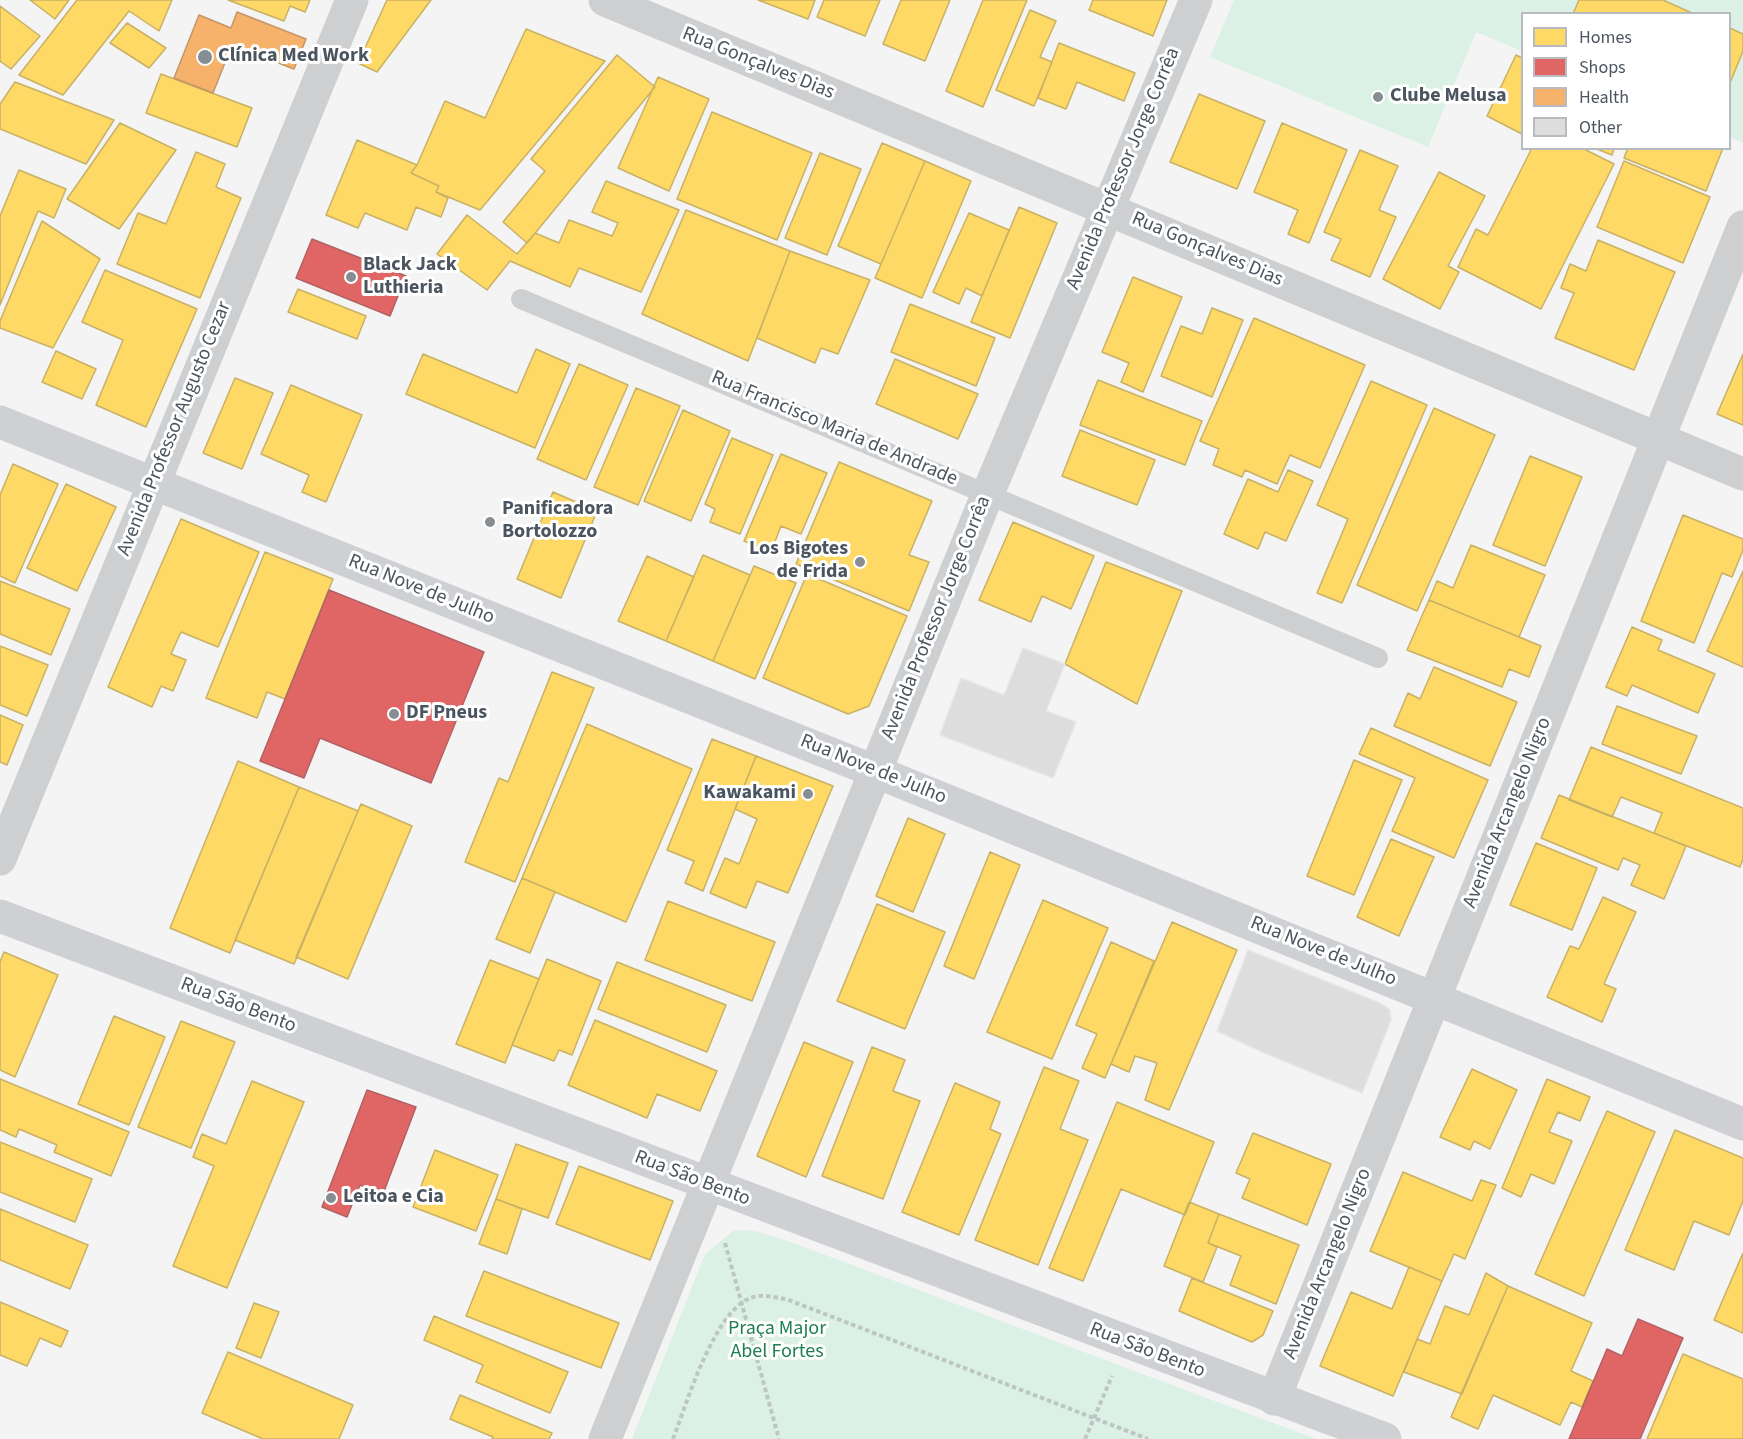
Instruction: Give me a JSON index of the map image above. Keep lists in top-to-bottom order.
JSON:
{
  "streets": {
    "street": [
      "Rua Gonçalves Dias",
      "Avenida Professor Jorge Corrêa",
      "Avenida Professor Augusto Cezar",
      "Rua Nove de Julho",
      "Avenida Arcangelo Nigro",
      "Rua São Bento"
    ],
    "lane": ["Rua Francisco Maria de Andrade"]
  },
  "crossings": [
    ["Rua Gonçalves Dias", "Avenida Professor Jorge Corrêa"],
    ["Rua Gonçalves Dias", "Avenida Arcangelo Nigro"],
    ["Avenida Professor Jorge Corrêa", "Rua Francisco Maria de Andrade"],
    ["Avenida Professor Jorge Corrêa", "Rua Nove de Julho"],
    ["Avenida Professor Jorge Corrêa", "Rua São Bento"],
    ["Avenida Professor Augusto Cezar", "Rua Nove de Julho"],
    ["Rua Nove de Julho", "Avenida Arcangelo Nigro"],
    ["Avenida Arcangelo Nigro", "Rua São Bento"]
  ],
  "parks": ["Praça Major Abel Fortes"],
  "places": [
    "Clínica Med Work",
    "Clube Melusa",
    "Black Jack Luthieria",
    "Panificadora Bortolozzo",
    "Los Bigotes de Frida",
    "DF Pneus",
    "Kawakami",
    "Leitoa e Cia"
  ],
  "legend": [
    "Homes",
    "Shops",
    "Health",
    "Other"
  ]
}
